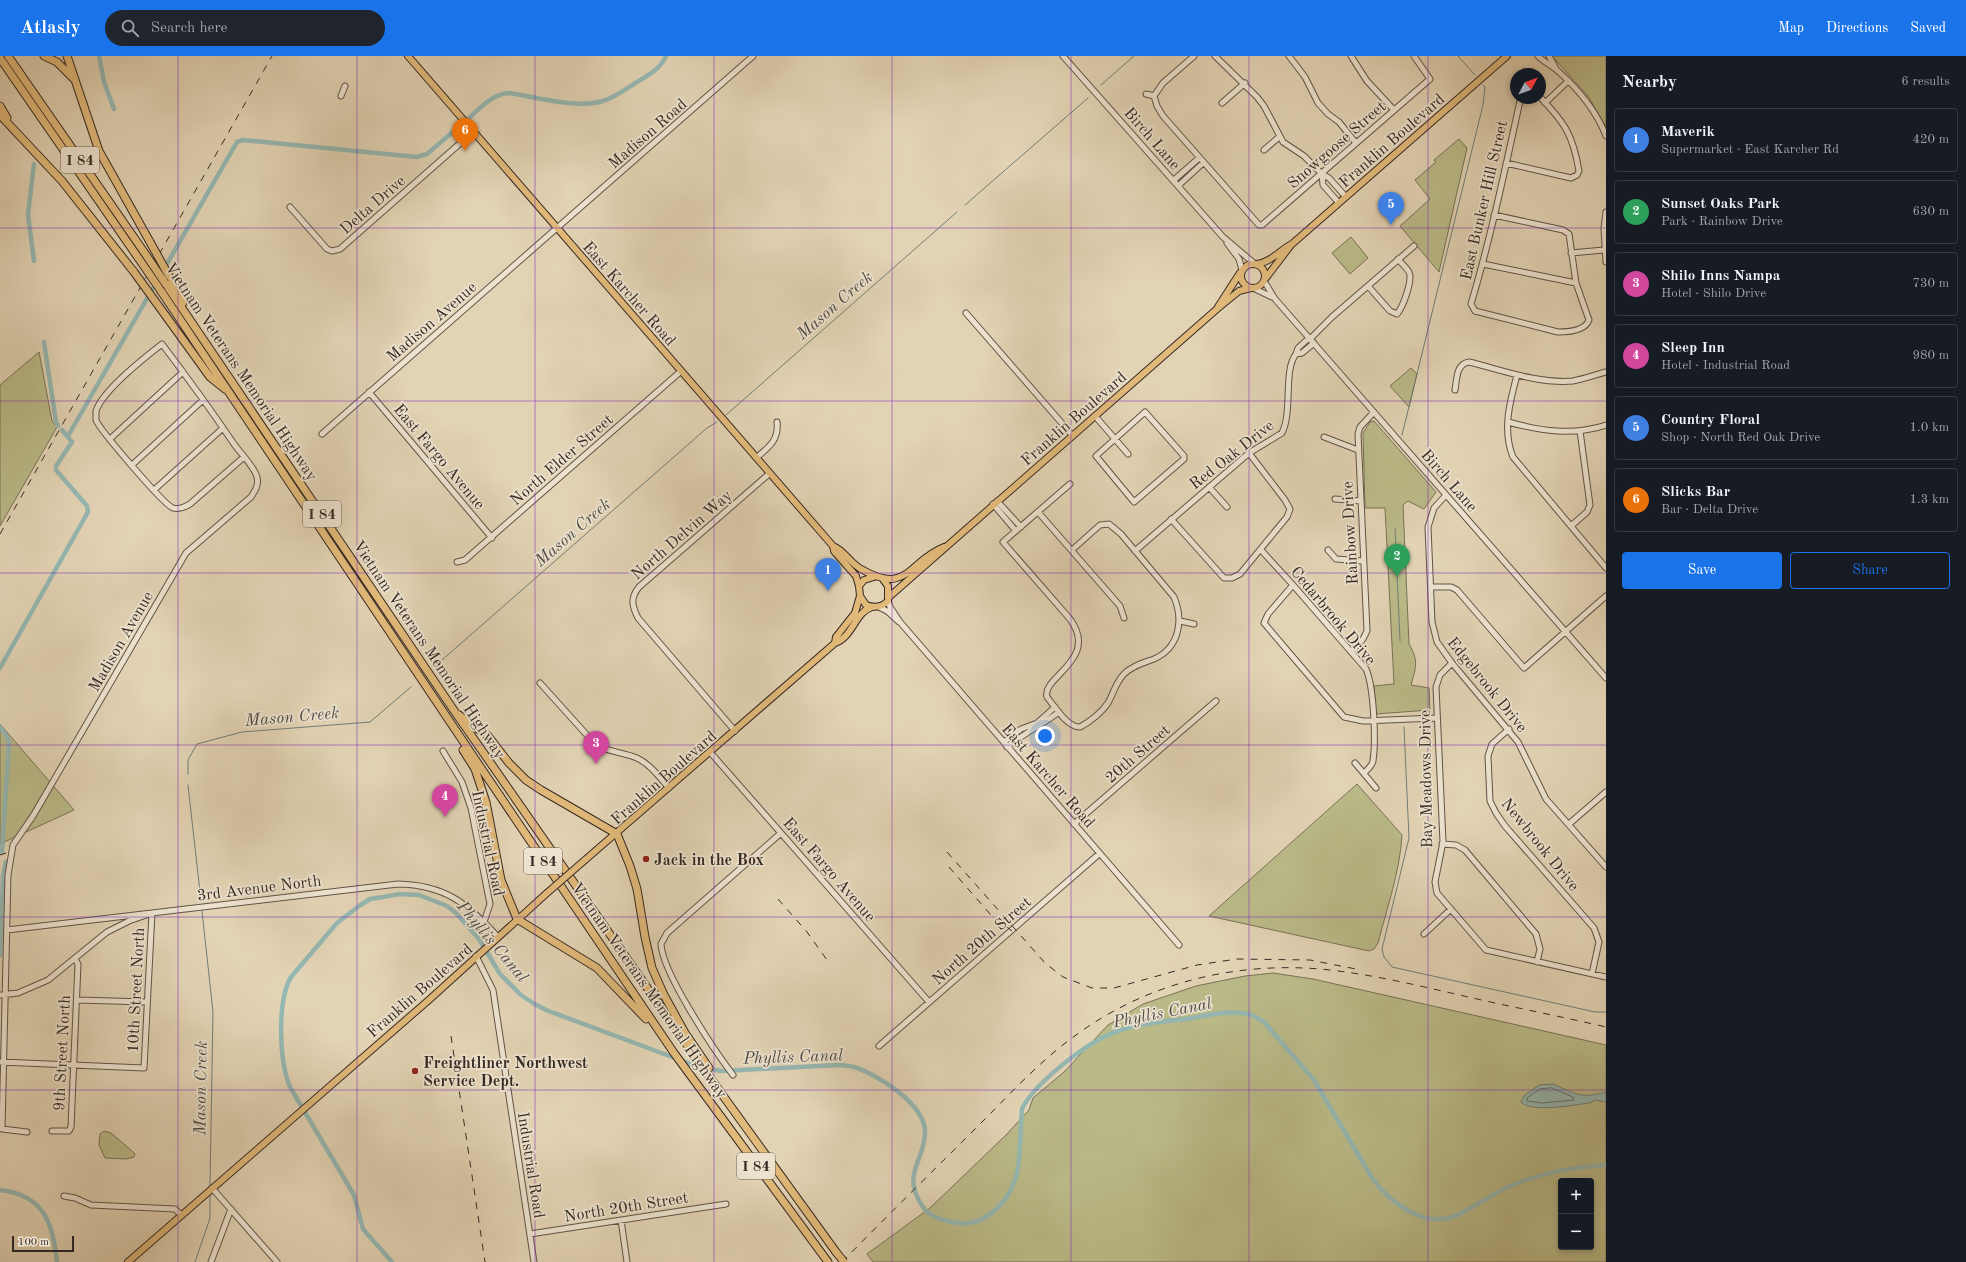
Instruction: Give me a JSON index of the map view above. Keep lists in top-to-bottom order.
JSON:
{
  "streets": {
    "highway": ["I 84", "Vietnam Veterans Memorial Highway"],
    "main road": ["Franklin Boulevard", "East Karcher Road"],
    "street": [
      "Madison Road",
      "Birch Lane",
      "Snowgoose Street",
      "East Bunker Hill Street",
      "Delta Drive",
      "Madison Avenue",
      "Red Oak Drive",
      "East Fargo Avenue",
      "North Elder Street",
      "Rainbow Drive",
      "North Delvin Way",
      "Cedarbrook Drive",
      "Edgebrook Drive",
      "20th Street",
      "Bay Meadows Drive",
      "Industrial Road",
      "Newbrook Drive",
      "3rd Avenue North",
      "North 20th Street",
      "10th Street North",
      "9th Street North"
    ]
  },
  "crossings": [
    ["Madison Road", "East Karcher Road"],
    ["Madison Road", "Madison Avenue"],
    ["Birch Lane", "Franklin Boulevard"],
    ["Birch Lane", "Red Oak Drive"],
    ["Birch Lane", "Rainbow Drive"],
    ["Birch Lane", "Edgebrook Drive"],
    ["Franklin Boulevard", "East Fargo Avenue"],
    ["Franklin Boulevard", "North Delvin Way"],
    ["Franklin Boulevard", "Industrial Road"],
    ["Franklin Boulevard", "3rd Avenue North"],
    ["I 84", "Vietnam Veterans Memorial Highway"],
    ["Delta Drive", "East Karcher Road"],
    ["East Karcher Road", "Madison Avenue"],
    ["East Karcher Road", "North Elder Street"],
    ["East Karcher Road", "North Delvin Way"],
    ["East Karcher Road", "20th Street"],
    ["East Karcher Road", "North 20th Street"],
    ["Madison Avenue", "East Fargo Avenue"],
    ["Madison Avenue", "3rd Avenue North"],
    ["East Fargo Avenue", "North Elder Street"],
    ["East Fargo Avenue", "North 20th Street"],
    ["Rainbow Drive", "Cedarbrook Drive"],
    ["Edgebrook Drive", "Bay Meadows Drive"],
    ["Edgebrook Drive", "Newbrook Drive"],
    ["Bay Meadows Drive", "Newbrook Drive"],
    ["Industrial Road", "3rd Avenue North"],
    ["Industrial Road", "North 20th Street"],
    ["3rd Avenue North", "10th Street North"],
    ["10th Street North", "9th Street North"]
  ],
  "water": ["Mason Creek", "Phyllis Canal"],
  "places": ["Jack in the Box", "Freightliner Northwest Service Dept."],
  "scale_bar": "100 m",
  "north": "top right",
  "page": {
    "header": "Atlasly",
    "search": "Search here",
    "nav": ["Map", "Directions", "Saved"],
    "heading": ["Nearby", "6 results"],
    "list": [
      {
        "mark": "1",
        "name": "Maverik",
        "note": "Supermarket · East Karcher Rd",
        "value": "420 m"
      },
      {
        "mark": "2",
        "name": "Sunset Oaks Park",
        "note": "Park · Rainbow Drive",
        "value": "630 m"
      },
      {
        "mark": "3",
        "name": "Shilo Inns Nampa",
        "note": "Hotel · Shilo Drive",
        "value": "730 m"
      },
      {
        "mark": "4",
        "name": "Sleep Inn",
        "note": "Hotel · Industrial Road",
        "value": "980 m"
      },
      {
        "mark": "5",
        "name": "Country Floral",
        "note": "Shop · North Red Oak Drive",
        "value": "1.0 km"
      },
      {
        "mark": "6",
        "name": "Slicks Bar",
        "note": "Bar · Delta Drive",
        "value": "1.3 km"
      }
    ],
    "pins": [
      "6",
      "5",
      "2",
      "1",
      "3",
      "4"
    ],
    "buttons": ["Save", "Share"],
    "map_buttons": ["+", "−"],
    "scale": "100 m"
  }
}
